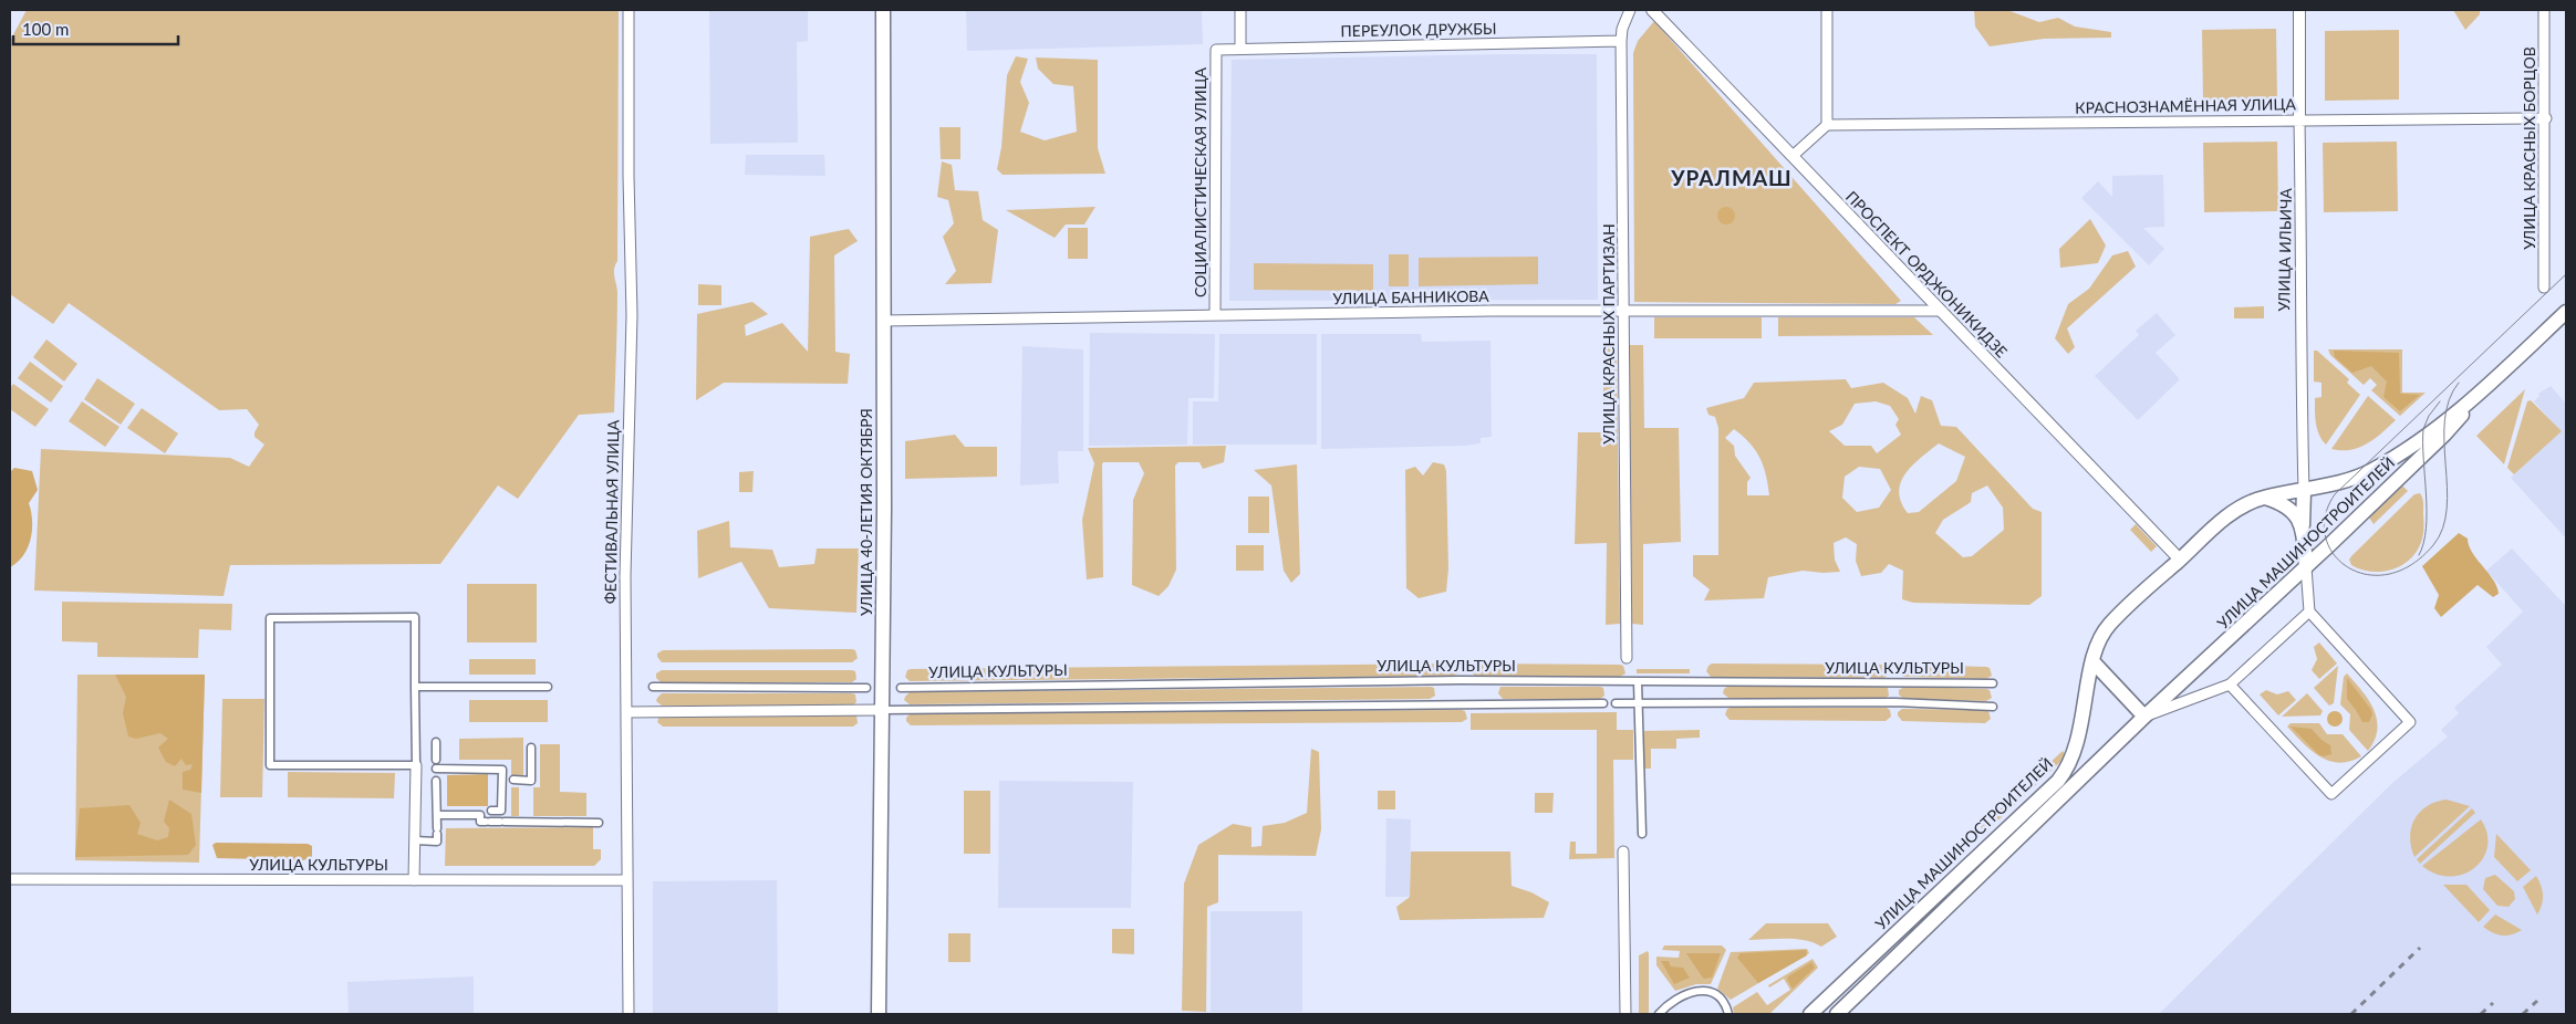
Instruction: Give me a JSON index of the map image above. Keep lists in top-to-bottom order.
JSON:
{
  "streets": {
    "main road": ["УЛИЦА 40-ЛЕТИЯ ОКТЯБРЯ", "УЛИЦА МАШИНОСТРОИТЕЛЕЙ"],
    "street": [
      "ПЕРЕУЛОК ДРУЖБЫ",
      "КРАСНОЗНАМЁННАЯ УЛИЦА",
      "УЛИЦА КРАСНЫХ БОРЦОВ",
      "СОЦИАЛИСТИЧЕСКАЯ УЛИЦА",
      "УЛИЦА ИЛЬИЧА",
      "ПРОСПЕКТ ОРДЖОНИКИДЗЕ",
      "УЛИЦА БАННИКОВА",
      "УЛИЦА КРАСНЫХ ПАРТИЗАН",
      "ФЕСТИВАЛЬНАЯ УЛИЦА",
      "УЛИЦА КУЛЬТУРЫ"
    ]
  },
  "crossings": [
    ["ПЕРЕУЛОК ДРУЖБЫ", "СОЦИАЛИСТИЧЕСКАЯ УЛИЦА"],
    ["ПЕРЕУЛОК ДРУЖБЫ", "УЛИЦА КРАСНЫХ ПАРТИЗАН"],
    ["КРАСНОЗНАМЁННАЯ УЛИЦА", "УЛИЦА КРАСНЫХ БОРЦОВ"],
    ["КРАСНОЗНАМЁННАЯ УЛИЦА", "УЛИЦА ИЛЬИЧА"],
    ["СОЦИАЛИСТИЧЕСКАЯ УЛИЦА", "УЛИЦА БАННИКОВА"],
    ["УЛИЦА ИЛЬИЧА", "УЛИЦА МАШИНОСТРОИТЕЛЕЙ"],
    ["ПРОСПЕКТ ОРДЖОНИКИДЗЕ", "УЛИЦА БАННИКОВА"],
    ["ПРОСПЕКТ ОРДЖОНИКИДЗЕ", "УЛИЦА МАШИНОСТРОИТЕЛЕЙ"],
    ["УЛИЦА БАННИКОВА", "УЛИЦА КРАСНЫХ ПАРТИЗАН"],
    ["УЛИЦА БАННИКОВА", "УЛИЦА 40-ЛЕТИЯ ОКТЯБРЯ"],
    ["ФЕСТИВАЛЬНАЯ УЛИЦА", "УЛИЦА КУЛЬТУРЫ"]
  ],
  "districts": ["УРАЛМАШ"],
  "scale_bar": "100 m"
}
